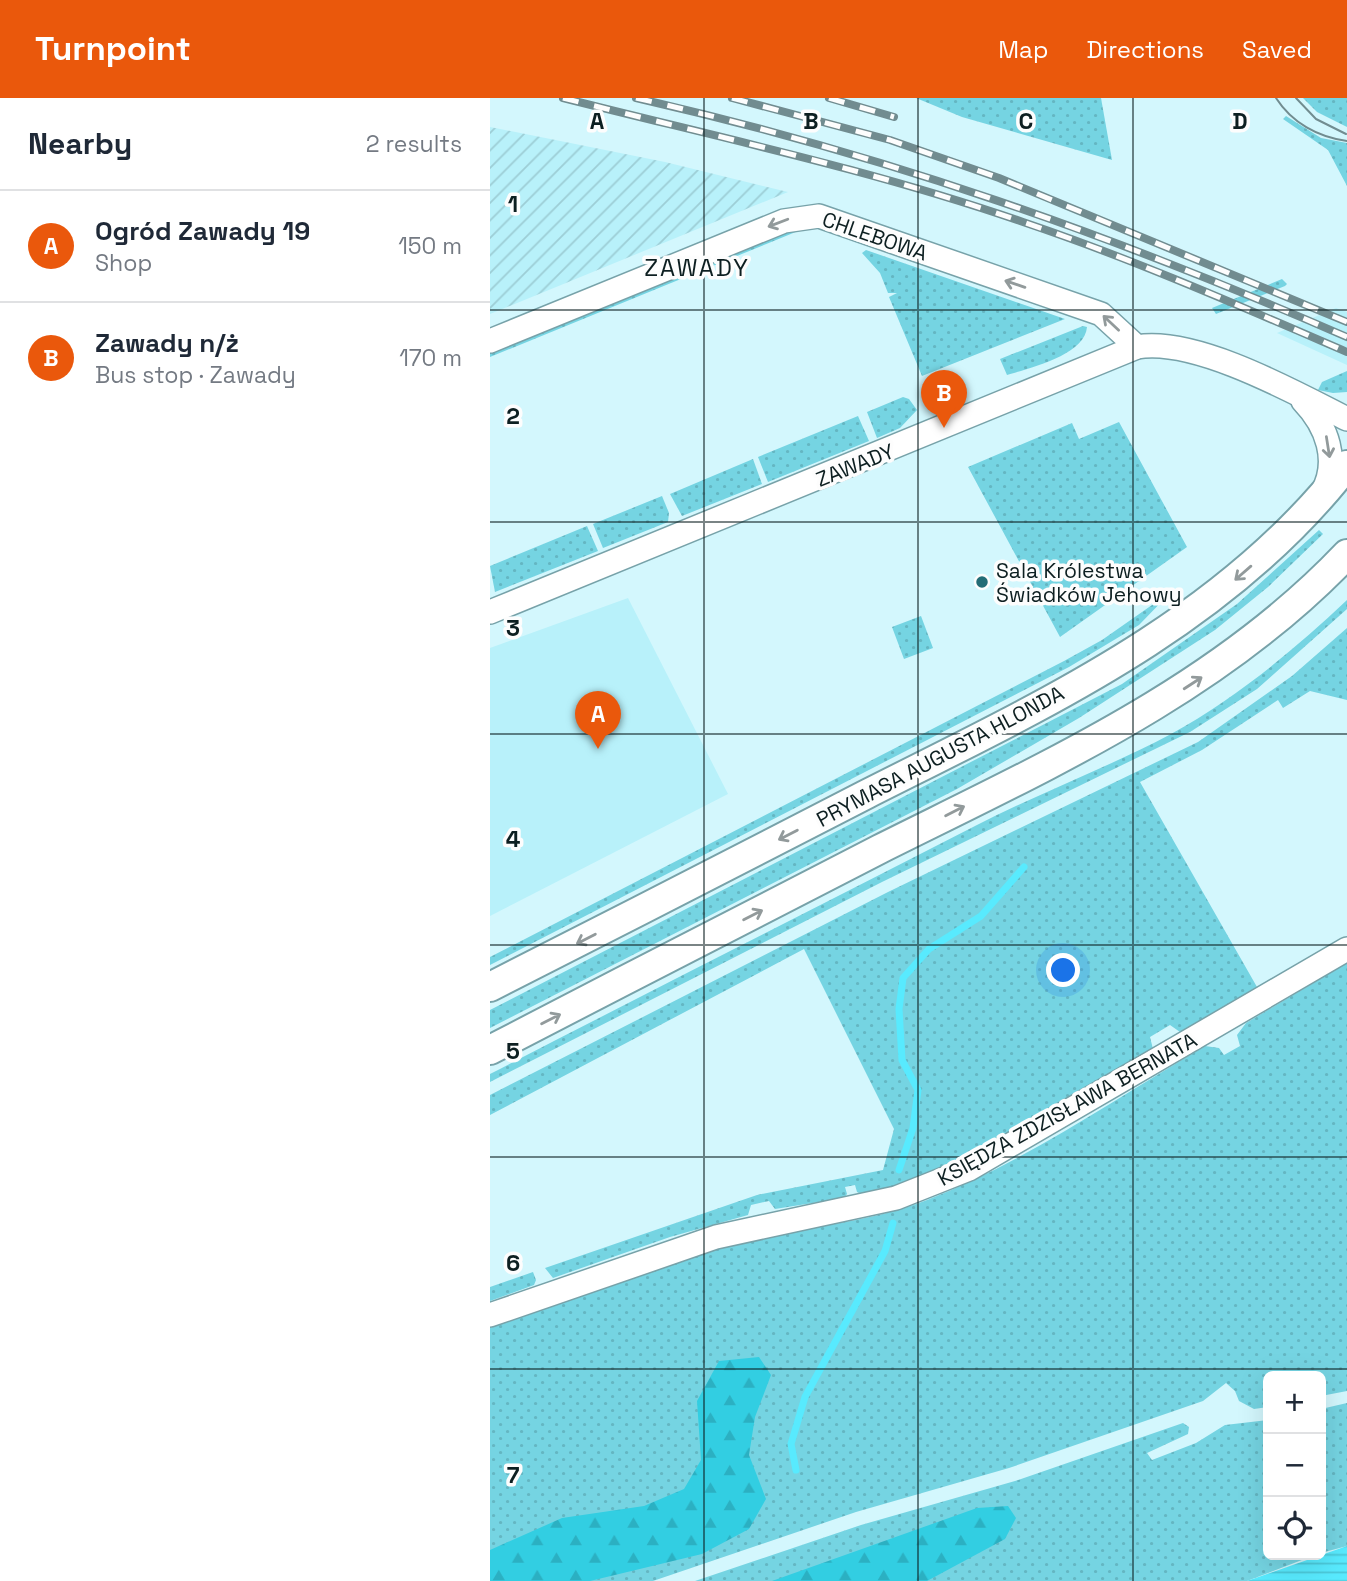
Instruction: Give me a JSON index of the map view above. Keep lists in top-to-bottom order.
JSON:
{
  "streets": {
    "main road": ["PRYMASA AUGUSTA HLONDA"],
    "street": ["CHLEBOWA", "ZAWADY", "KSIĘDZA ZDZISŁAWA BERNATA"]
  },
  "crossings": [
    ["CHLEBOWA", "ZAWADY"],
    ["ZAWADY", "PRYMASA AUGUSTA HLONDA"]
  ],
  "one_way": ["CHLEBOWA"],
  "districts": ["ZAWADY"],
  "places": ["Sala Królestwa Świadków Jehowy"],
  "page": {
    "header": "Turnpoint",
    "nav": ["Map", "Directions", "Saved"],
    "heading": ["Nearby", "2 results"],
    "list": [
      {
        "mark": "A",
        "name": "Ogród Zawady 19",
        "note": "Shop",
        "value": "150 m"
      },
      {
        "mark": "B",
        "name": "Zawady n/ż",
        "note": "Bus stop · Zawady",
        "value": "170 m"
      }
    ],
    "pins": ["B", "A"],
    "map_buttons": ["+", "−"]
  },
  "grid": {
    "columns": [
      "A",
      "B",
      "C",
      "D"
    ],
    "rows": [
      "1",
      "2",
      "3",
      "4",
      "5",
      "6",
      "7"
    ]
  }
}
